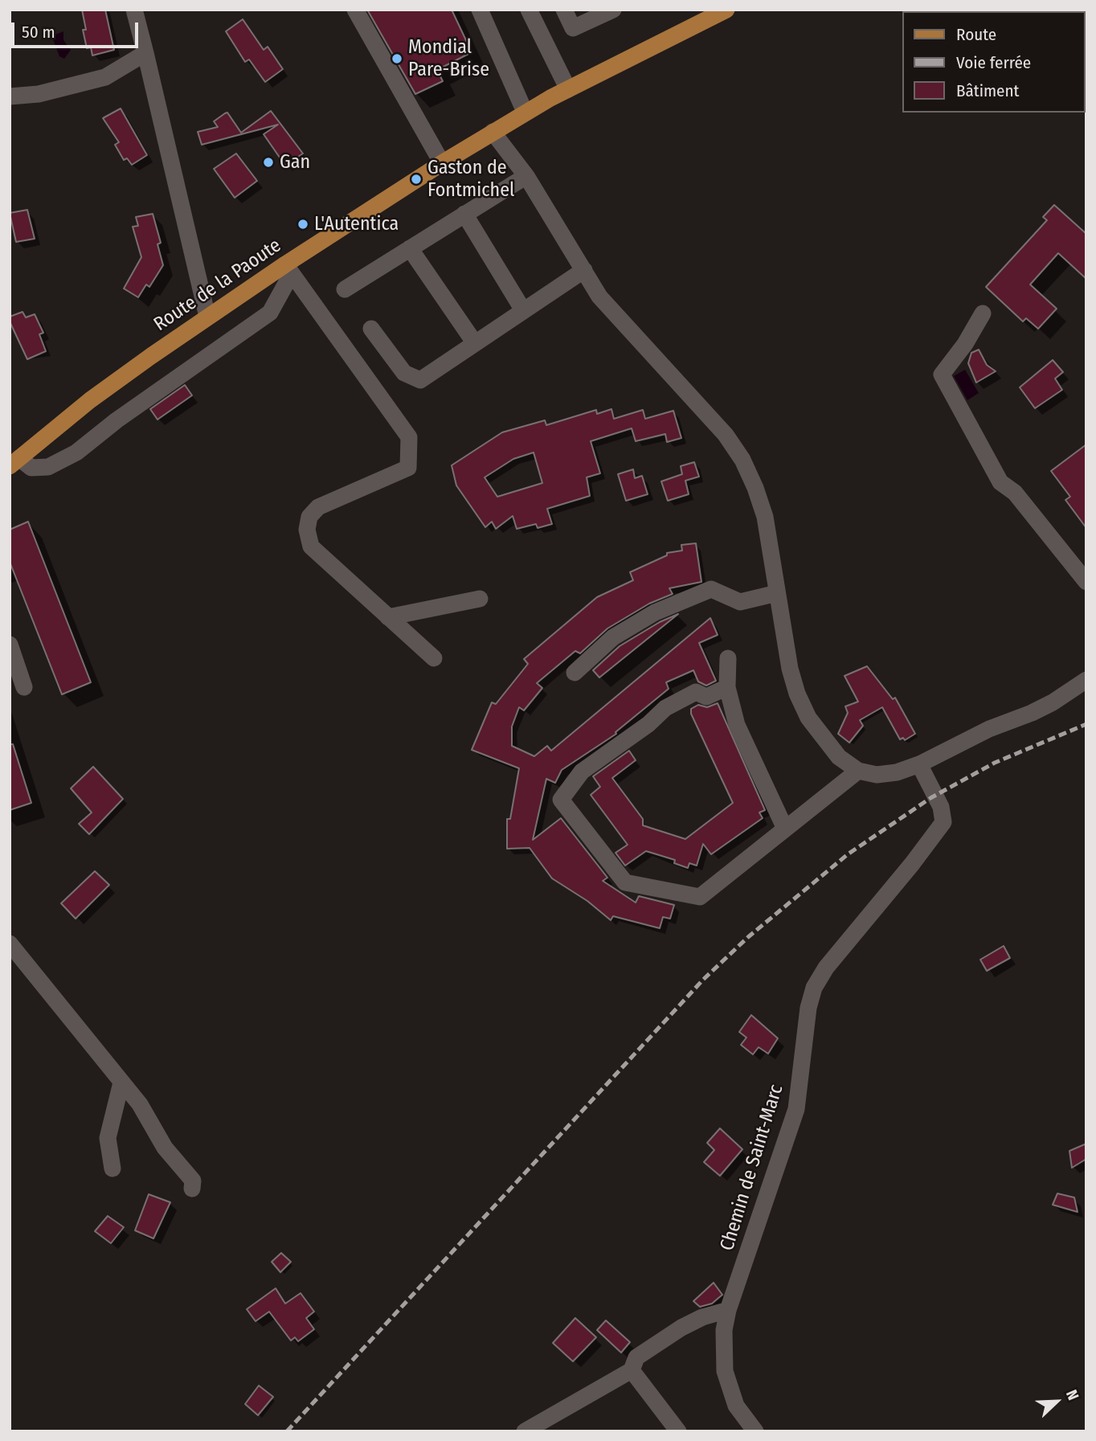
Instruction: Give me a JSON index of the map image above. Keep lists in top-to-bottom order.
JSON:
{
  "streets": {
    "main road": ["Route de la Paoute"],
    "street": ["Chemin de Saint-Marc"]
  },
  "places": [
    "Mondial Pare-Brise",
    "Gan",
    "Gaston de Fontmichel",
    "L'Autentica"
  ],
  "legend": ["Route", "Voie ferrée", "Bâtiment"],
  "scale_bar": "50 m",
  "north": "top right"
}
